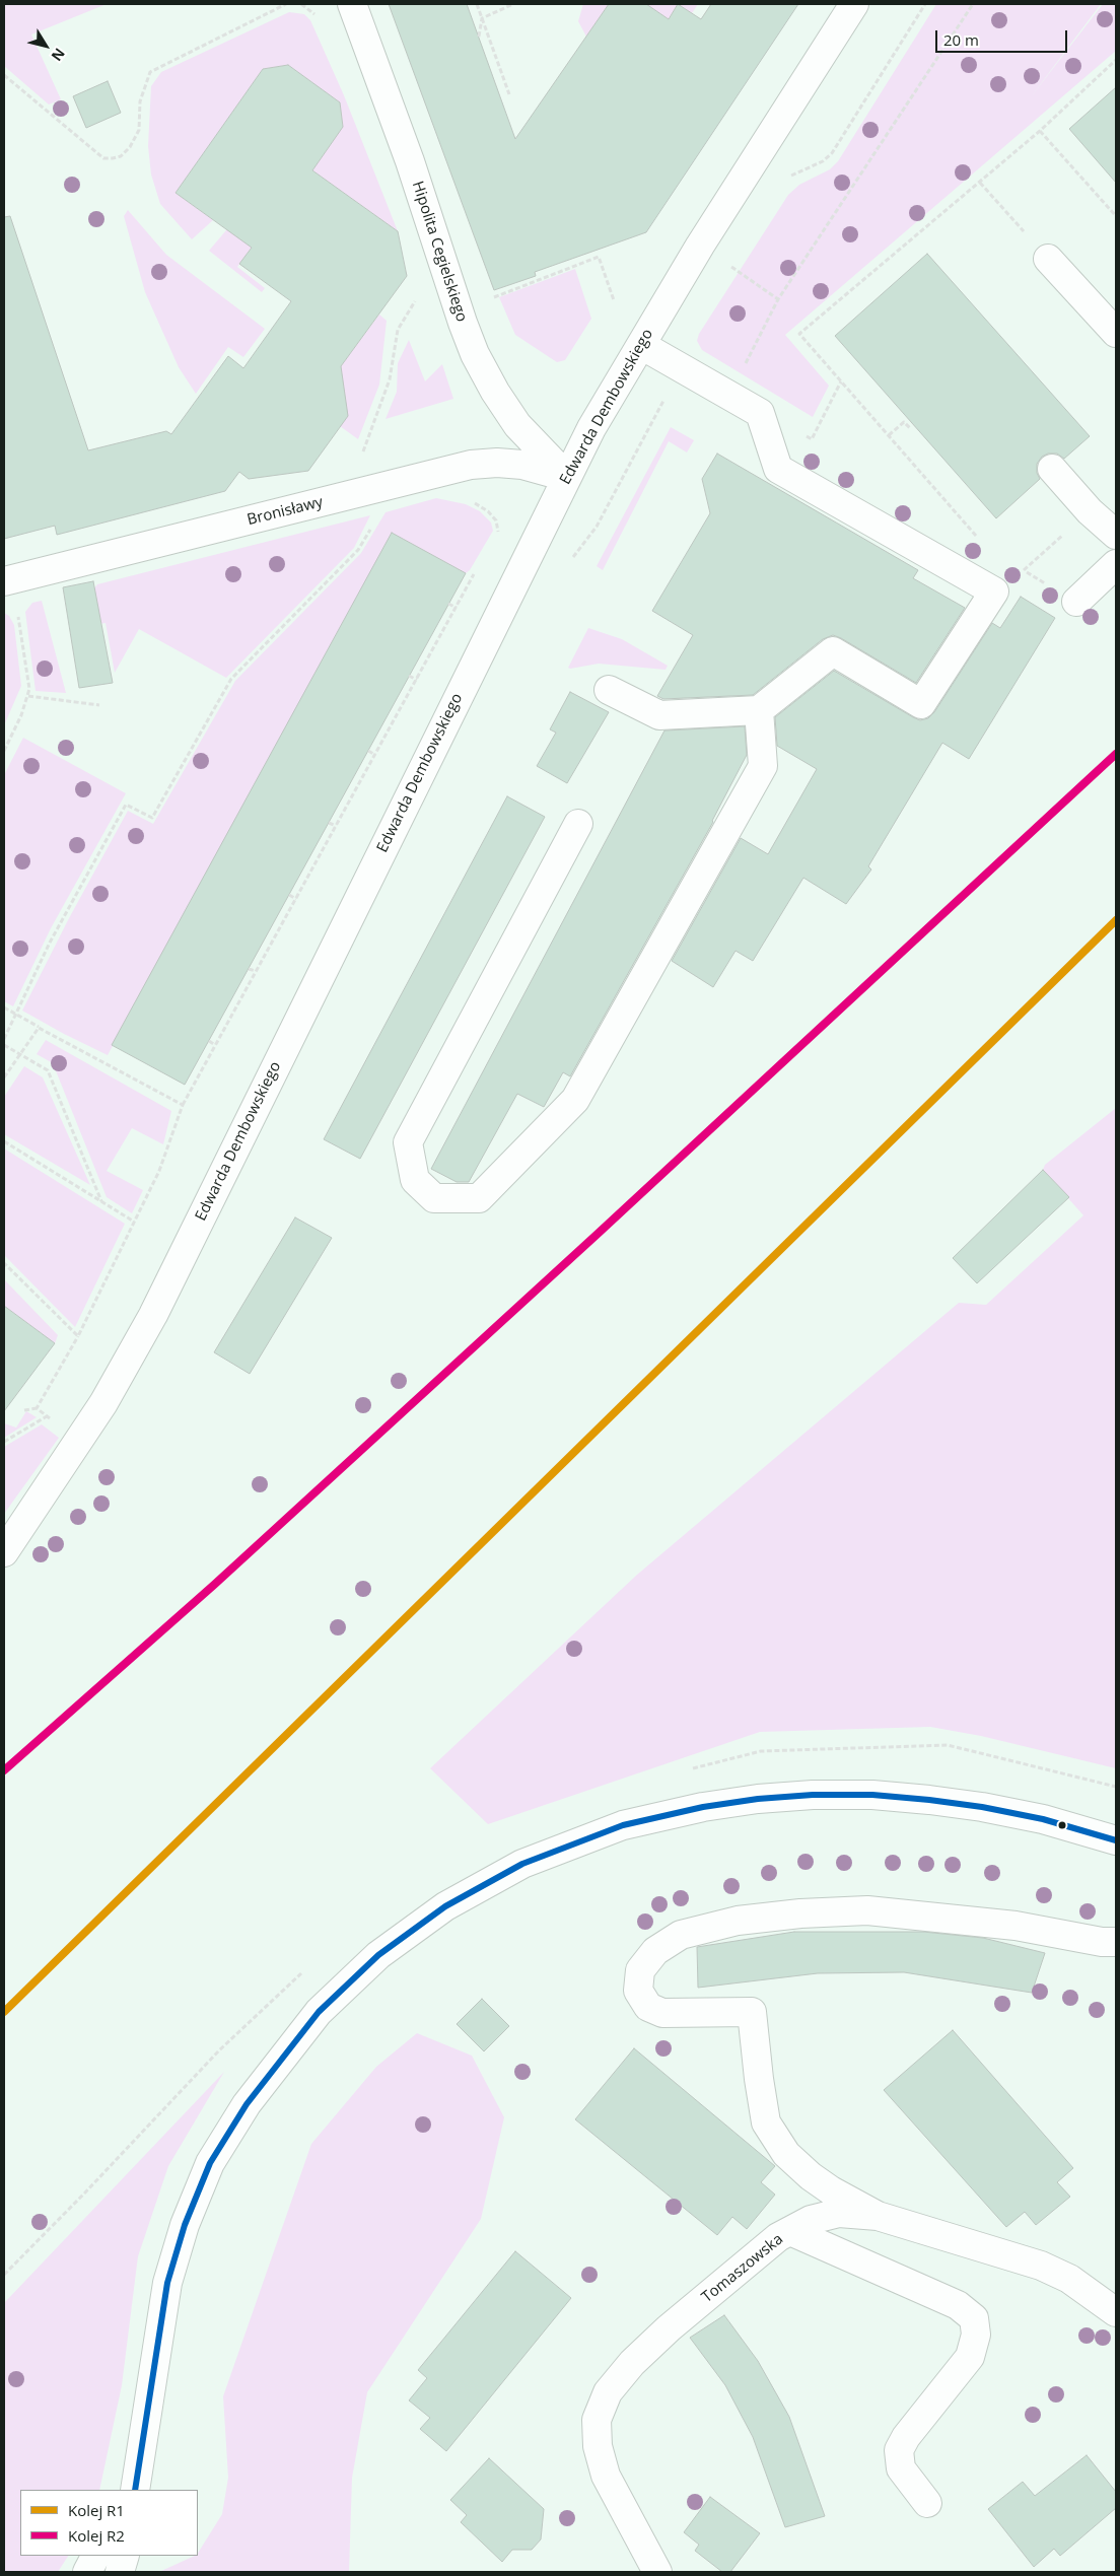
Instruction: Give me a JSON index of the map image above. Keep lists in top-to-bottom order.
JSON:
{
  "streets": {
    "street": [
      "Hipolita Cegielskiego",
      "Edwarda Dembowskiego",
      "Bronisławy",
      "Tomaszowska"
    ]
  },
  "crossings": [
    ["Hipolita Cegielskiego", "Edwarda Dembowskiego"],
    ["Hipolita Cegielskiego", "Bronisławy"],
    ["Edwarda Dembowskiego", "Bronisławy"]
  ],
  "lines": ["rail line R2", "rail line R1"],
  "legend": ["Kolej R1", "Kolej R2"],
  "scale_bar": "20 m",
  "north": "bottom right"
}
